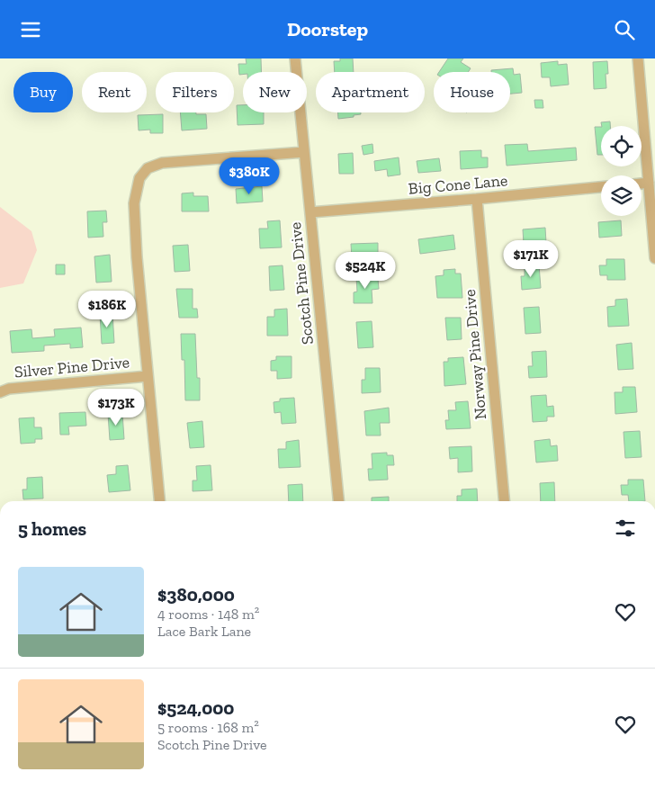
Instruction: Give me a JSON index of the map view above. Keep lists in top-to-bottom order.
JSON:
{
  "streets": {
    "street": [
      "Big Cone Lane",
      "Scotch Pine Drive",
      "Norway Pine Drive",
      "Silver Pine Drive"
    ]
  },
  "crossings": [
    ["Big Cone Lane", "Scotch Pine Drive"],
    ["Big Cone Lane", "Norway Pine Drive"]
  ],
  "page": {
    "header": "Doorstep",
    "chip": [
      "Buy",
      "Rent",
      "Filters",
      "New",
      "Apartment",
      "House"
    ],
    "price": [
      "$380K",
      "$171K",
      "$524K",
      "$186K",
      "$173K"
    ],
    "heading": "5 homes",
    "list": [
      {
        "name": "$380,000",
        "note": "4 rooms · 148 m² · Lace Bark Lane"
      },
      {
        "name": "$524,000",
        "note": "5 rooms · 168 m² · Scotch Pine Drive"
      }
    ]
  }
}
